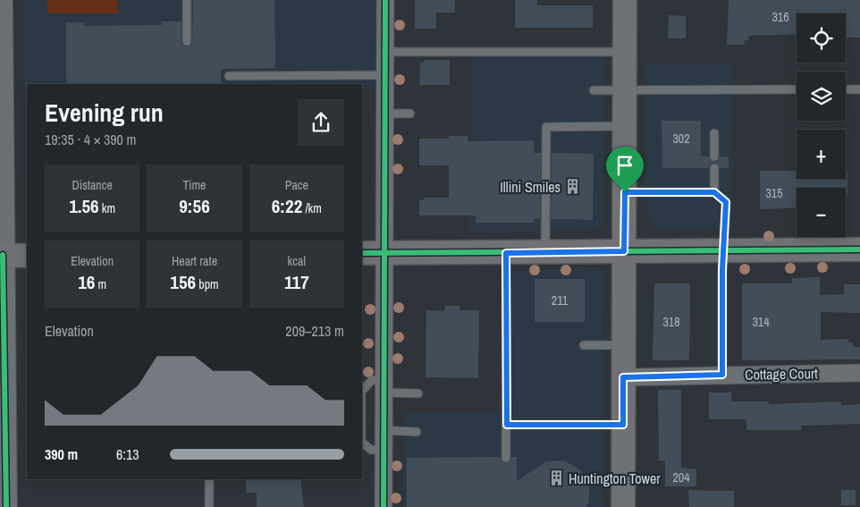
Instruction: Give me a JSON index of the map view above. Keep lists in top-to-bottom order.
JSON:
{
  "streets": {
    "street": ["Cottage Court"]
  },
  "places": {
    "building": ["Illini Smiles", "Huntington Tower"]
  },
  "house_numbers": [
    "316",
    "302",
    "315",
    "211",
    "318",
    "314",
    "204"
  ],
  "page": {
    "map_buttons": ["+", "−"],
    "heading": ["Evening run", "19:35 · 4 × 390 m"],
    "stats": [
      ["Distance", "1.56 km"],
      ["Time", "9:56"],
      ["Pace", "6:22 /km"],
      ["Elevation", "16 m"],
      ["Heart rate", "156 bpm"],
      ["kcal", "117"]
    ],
    "chart": ["Elevation", "209–213 m"],
    "list": [
      {
        "name": "390 m",
        "note": "6:13"
      }
    ]
  }
}
